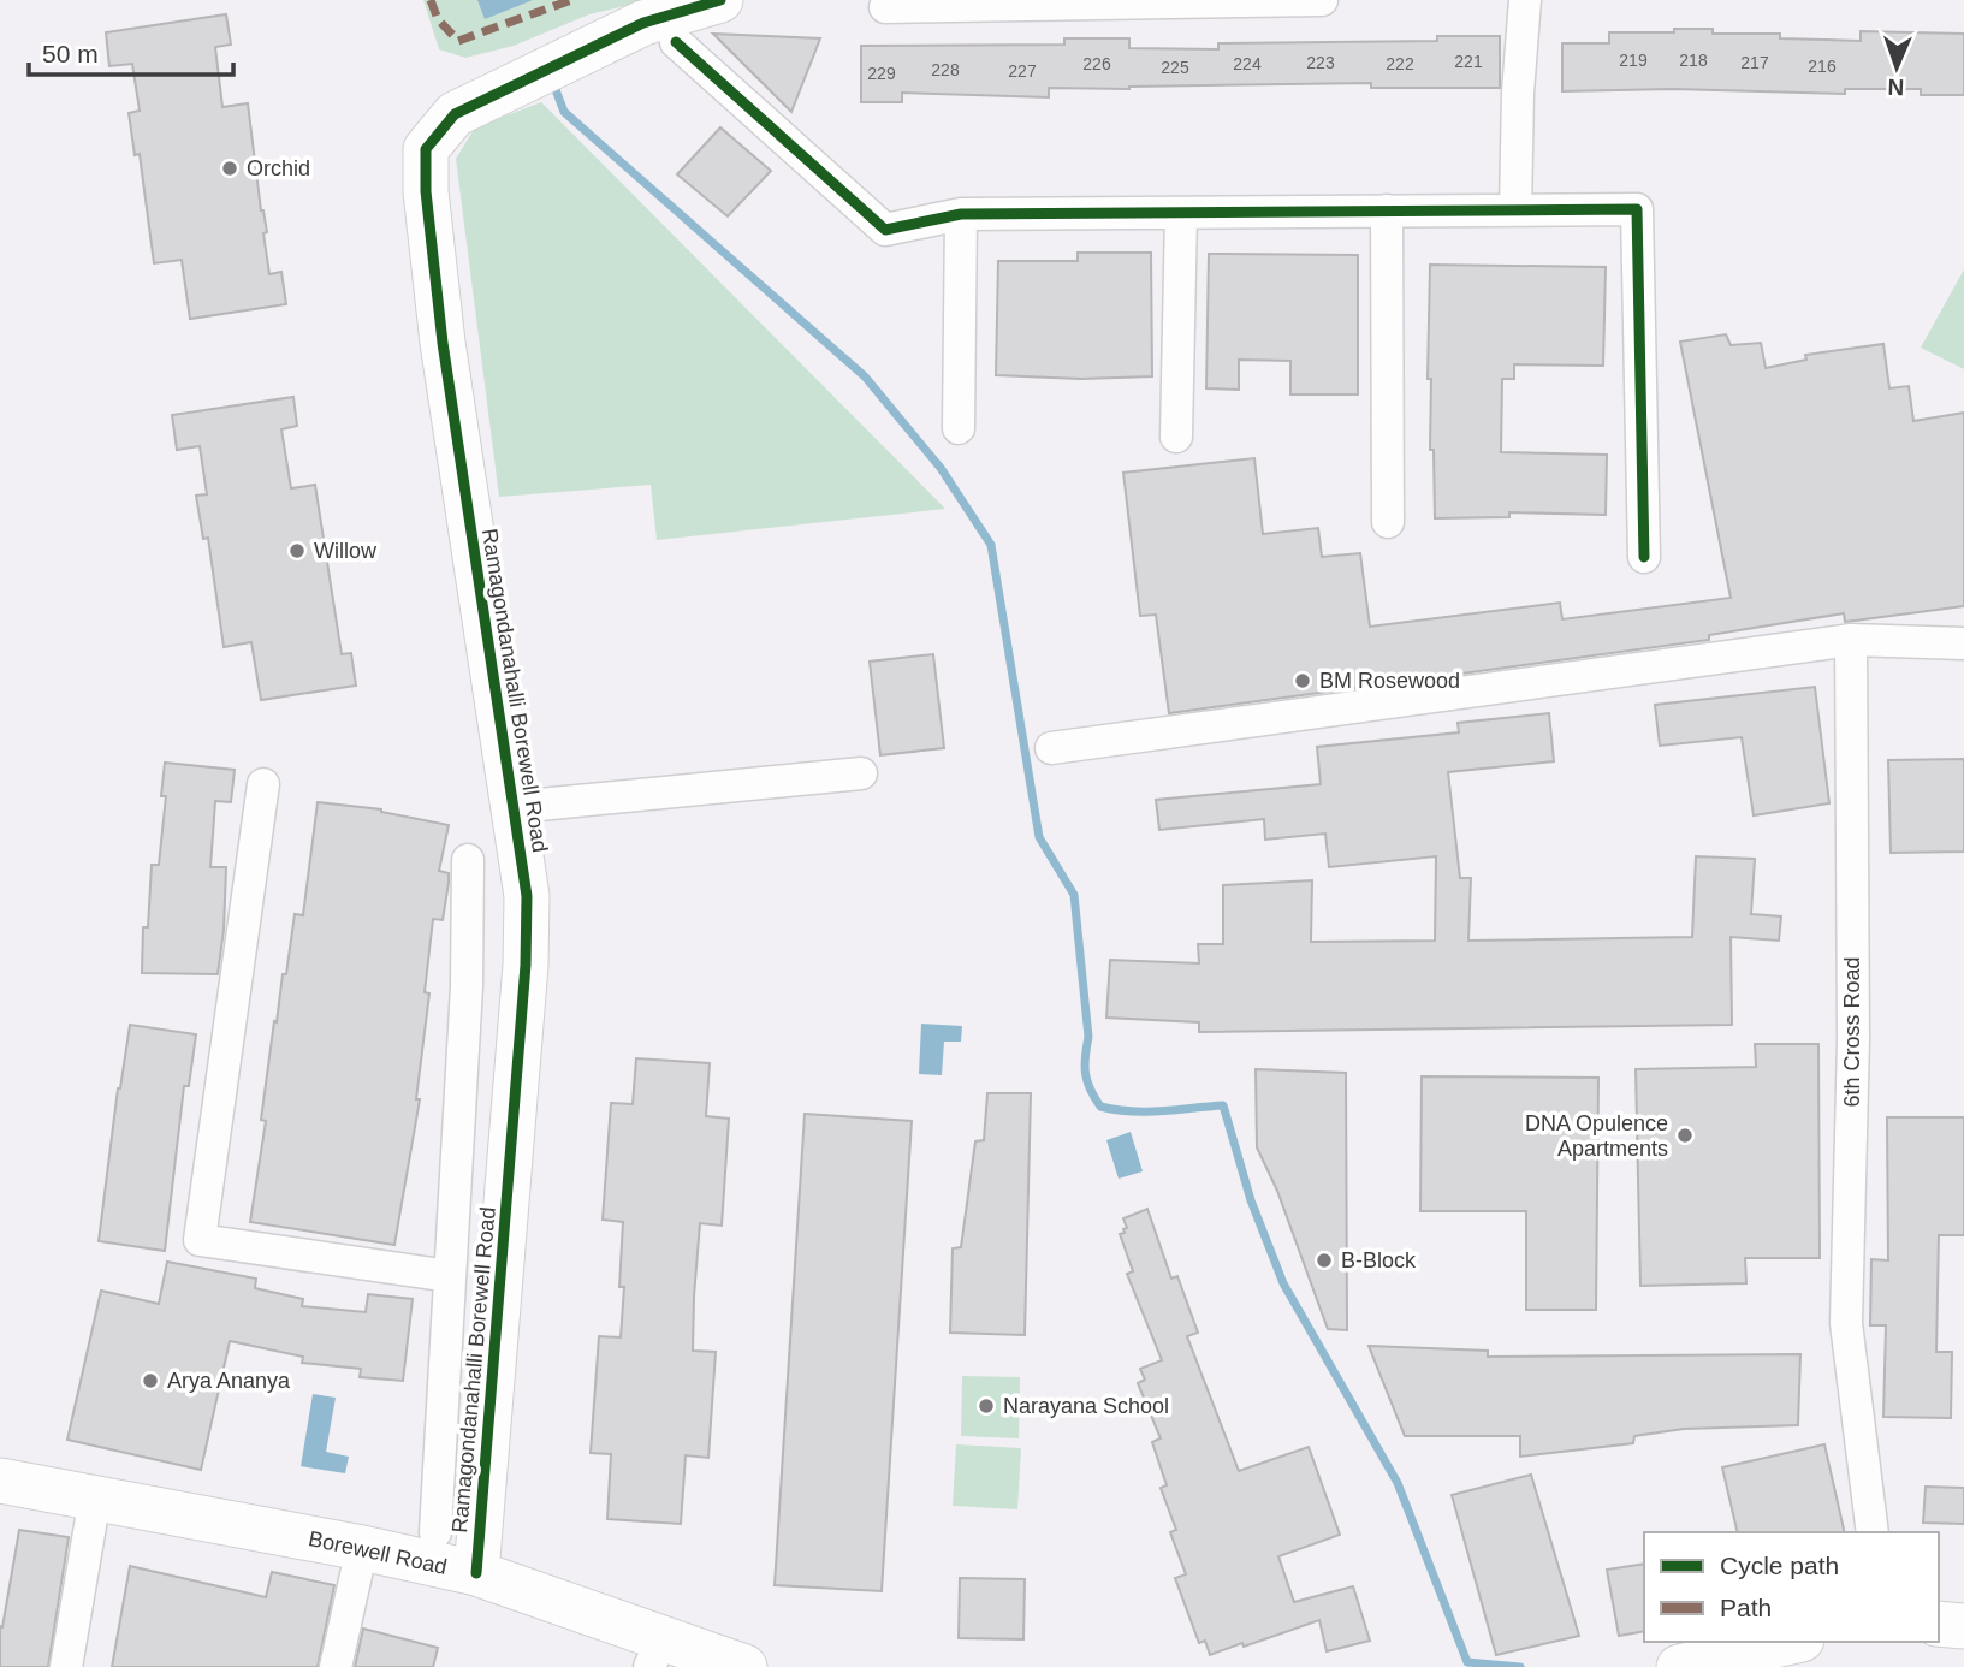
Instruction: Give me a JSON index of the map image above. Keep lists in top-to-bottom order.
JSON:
{
  "streets": {
    "street": ["Ramagondanahalli Borewell Road", "6th Cross Road", "Borewell Road"]
  },
  "crossings": [
    ["Ramagondanahalli Borewell Road", "Borewell Road"]
  ],
  "places": [
    "Orchid",
    "Willow",
    "BM Rosewood",
    "DNA Opulence Apartments",
    "B-Block",
    "Arya Ananya",
    "Narayana School"
  ],
  "house_numbers": [
    "219",
    "218",
    "221",
    "223",
    "217",
    "226",
    "224",
    "222",
    "216",
    "225",
    "228",
    "227",
    "229"
  ],
  "legend": ["Cycle path", "Path"],
  "scale_bar": "50 m",
  "north": "bottom"
}
